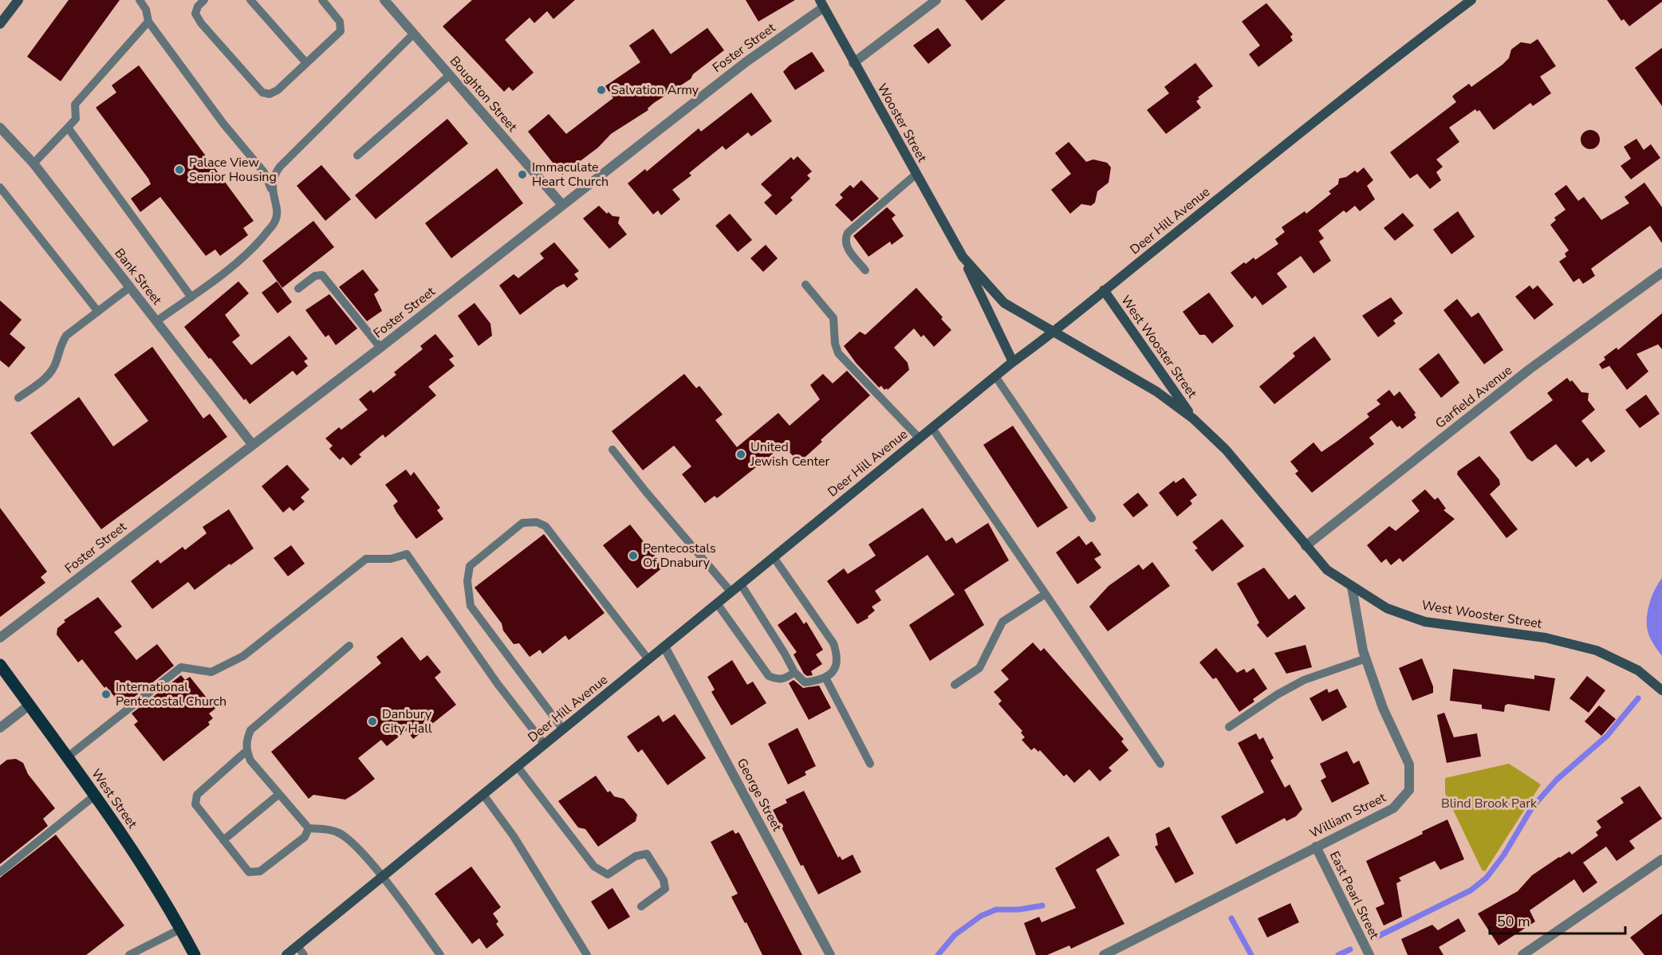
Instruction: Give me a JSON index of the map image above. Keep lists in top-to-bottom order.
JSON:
{
  "streets": {
    "main road": ["West Street"],
    "street": [
      "Foster Street",
      "Boughton Street",
      "Wooster Street",
      "Deer Hill Avenue",
      "Bank Street",
      "West Wooster Street",
      "Garfield Avenue",
      "George Street",
      "William Street",
      "East Pearl Street"
    ]
  },
  "crossings": [
    ["Foster Street", "Boughton Street"],
    ["Foster Street", "Wooster Street"],
    ["Foster Street", "Bank Street"],
    ["Wooster Street", "Deer Hill Avenue"],
    ["Wooster Street", "West Wooster Street"],
    ["Deer Hill Avenue", "West Wooster Street"],
    ["Deer Hill Avenue", "George Street"],
    ["West Wooster Street", "Garfield Avenue"],
    ["West Wooster Street", "William Street"],
    ["William Street", "East Pearl Street"]
  ],
  "parks": ["Blind Brook Park"],
  "places": [
    "Salvation Army",
    "Palace View Senior Housing",
    "Immaculate Heart Church",
    "United Jewish Center",
    "Pentecostals Of Dnabury",
    "International Pentecostal Church",
    "Danbury City Hall"
  ],
  "scale_bar": "50 m"
}
